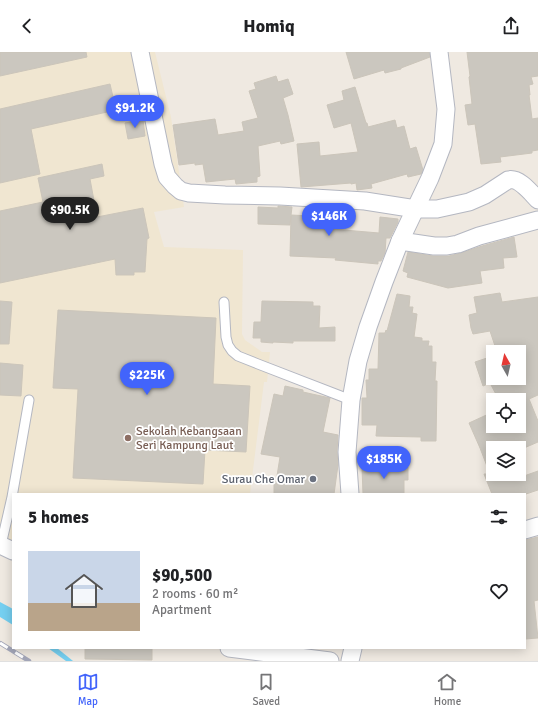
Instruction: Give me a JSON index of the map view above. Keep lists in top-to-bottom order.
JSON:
{
  "places": ["Sekolah Kebangsaan Seri Kampung Laut", "Surau Che Omar"],
  "north": "top",
  "page": {
    "header": "Homiq",
    "price": [
      "$91.2K",
      "$90.5K",
      "$146K",
      "$225K",
      "$185K"
    ],
    "heading": "5 homes",
    "list": [
      {
        "name": "$90,500",
        "note": "2 rooms · 60 m² · Apartment"
      }
    ],
    "tabs": ["Map", "Saved", "Home"]
  }
}
